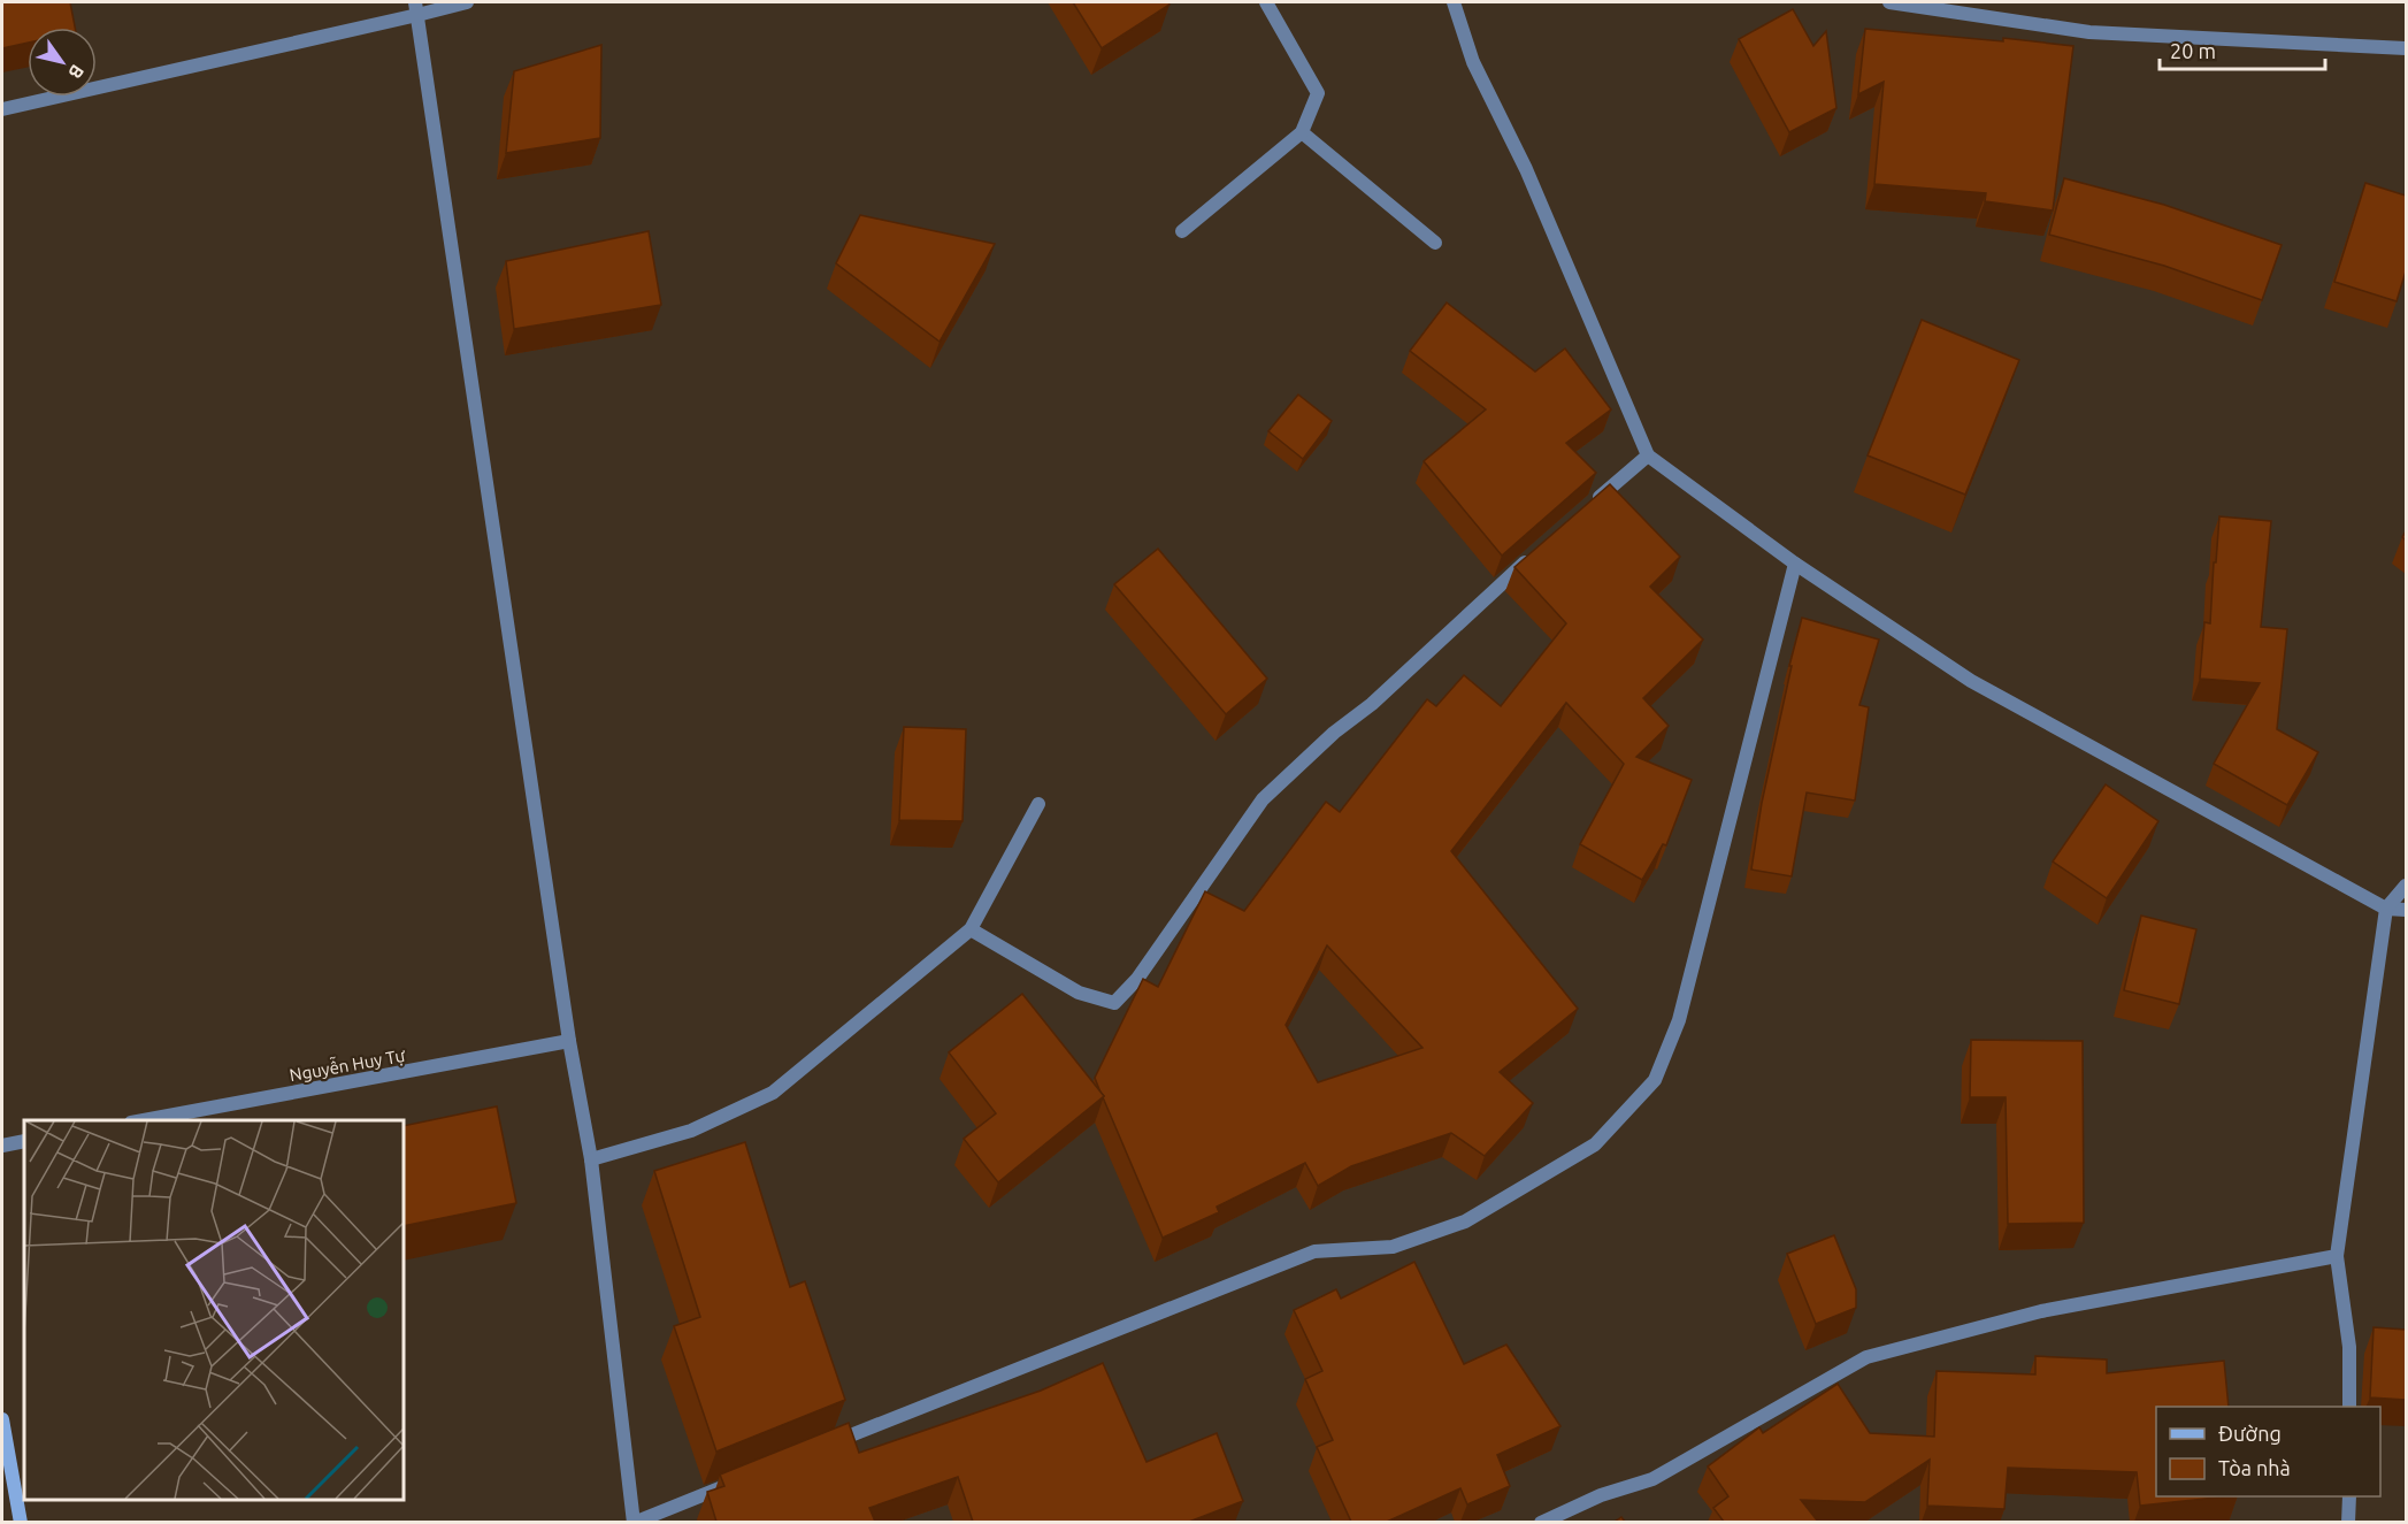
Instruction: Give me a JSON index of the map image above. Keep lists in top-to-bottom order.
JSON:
{
  "streets": {
    "street": ["Nguyễn Huy Tự"]
  },
  "legend": ["Đường", "Tòa nhà"],
  "scale_bar": "20 m",
  "north": "bottom right"
}
